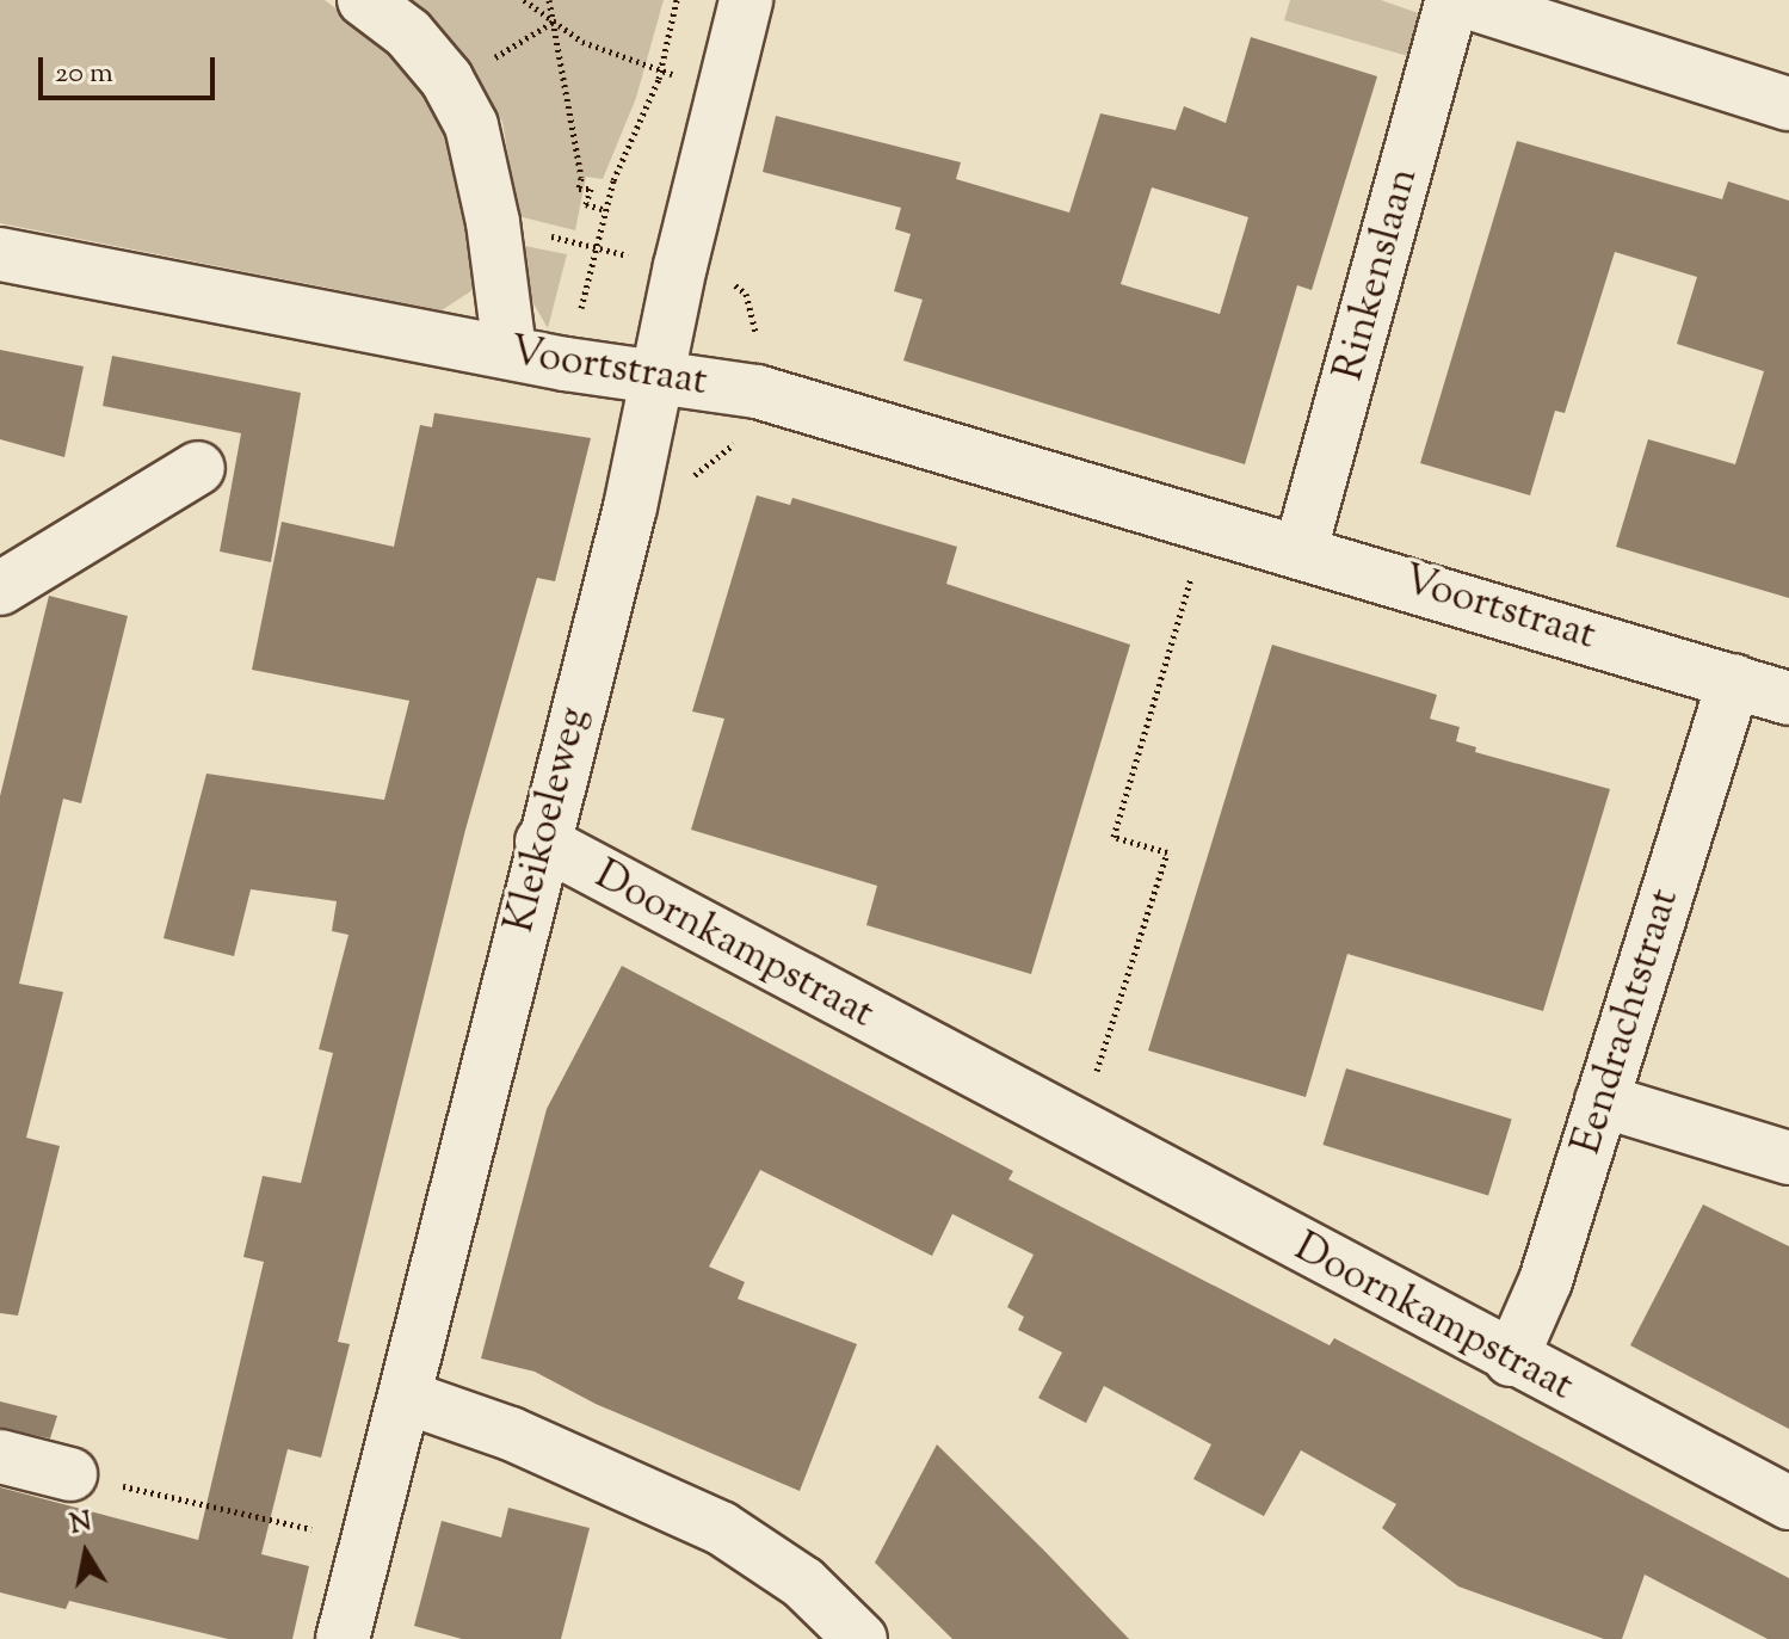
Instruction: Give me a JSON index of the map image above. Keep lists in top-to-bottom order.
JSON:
{
  "streets": {
    "street": [
      "Rinkenslaan",
      "Voortstraat",
      "Kleikoeleweg",
      "Doornkampstraat",
      "Eendrachtstraat"
    ]
  },
  "crossings": [
    ["Rinkenslaan", "Voortstraat"],
    ["Voortstraat", "Kleikoeleweg"],
    ["Voortstraat", "Eendrachtstraat"],
    ["Kleikoeleweg", "Doornkampstraat"],
    ["Doornkampstraat", "Eendrachtstraat"]
  ],
  "scale_bar": "20 m",
  "north": "top"
}
